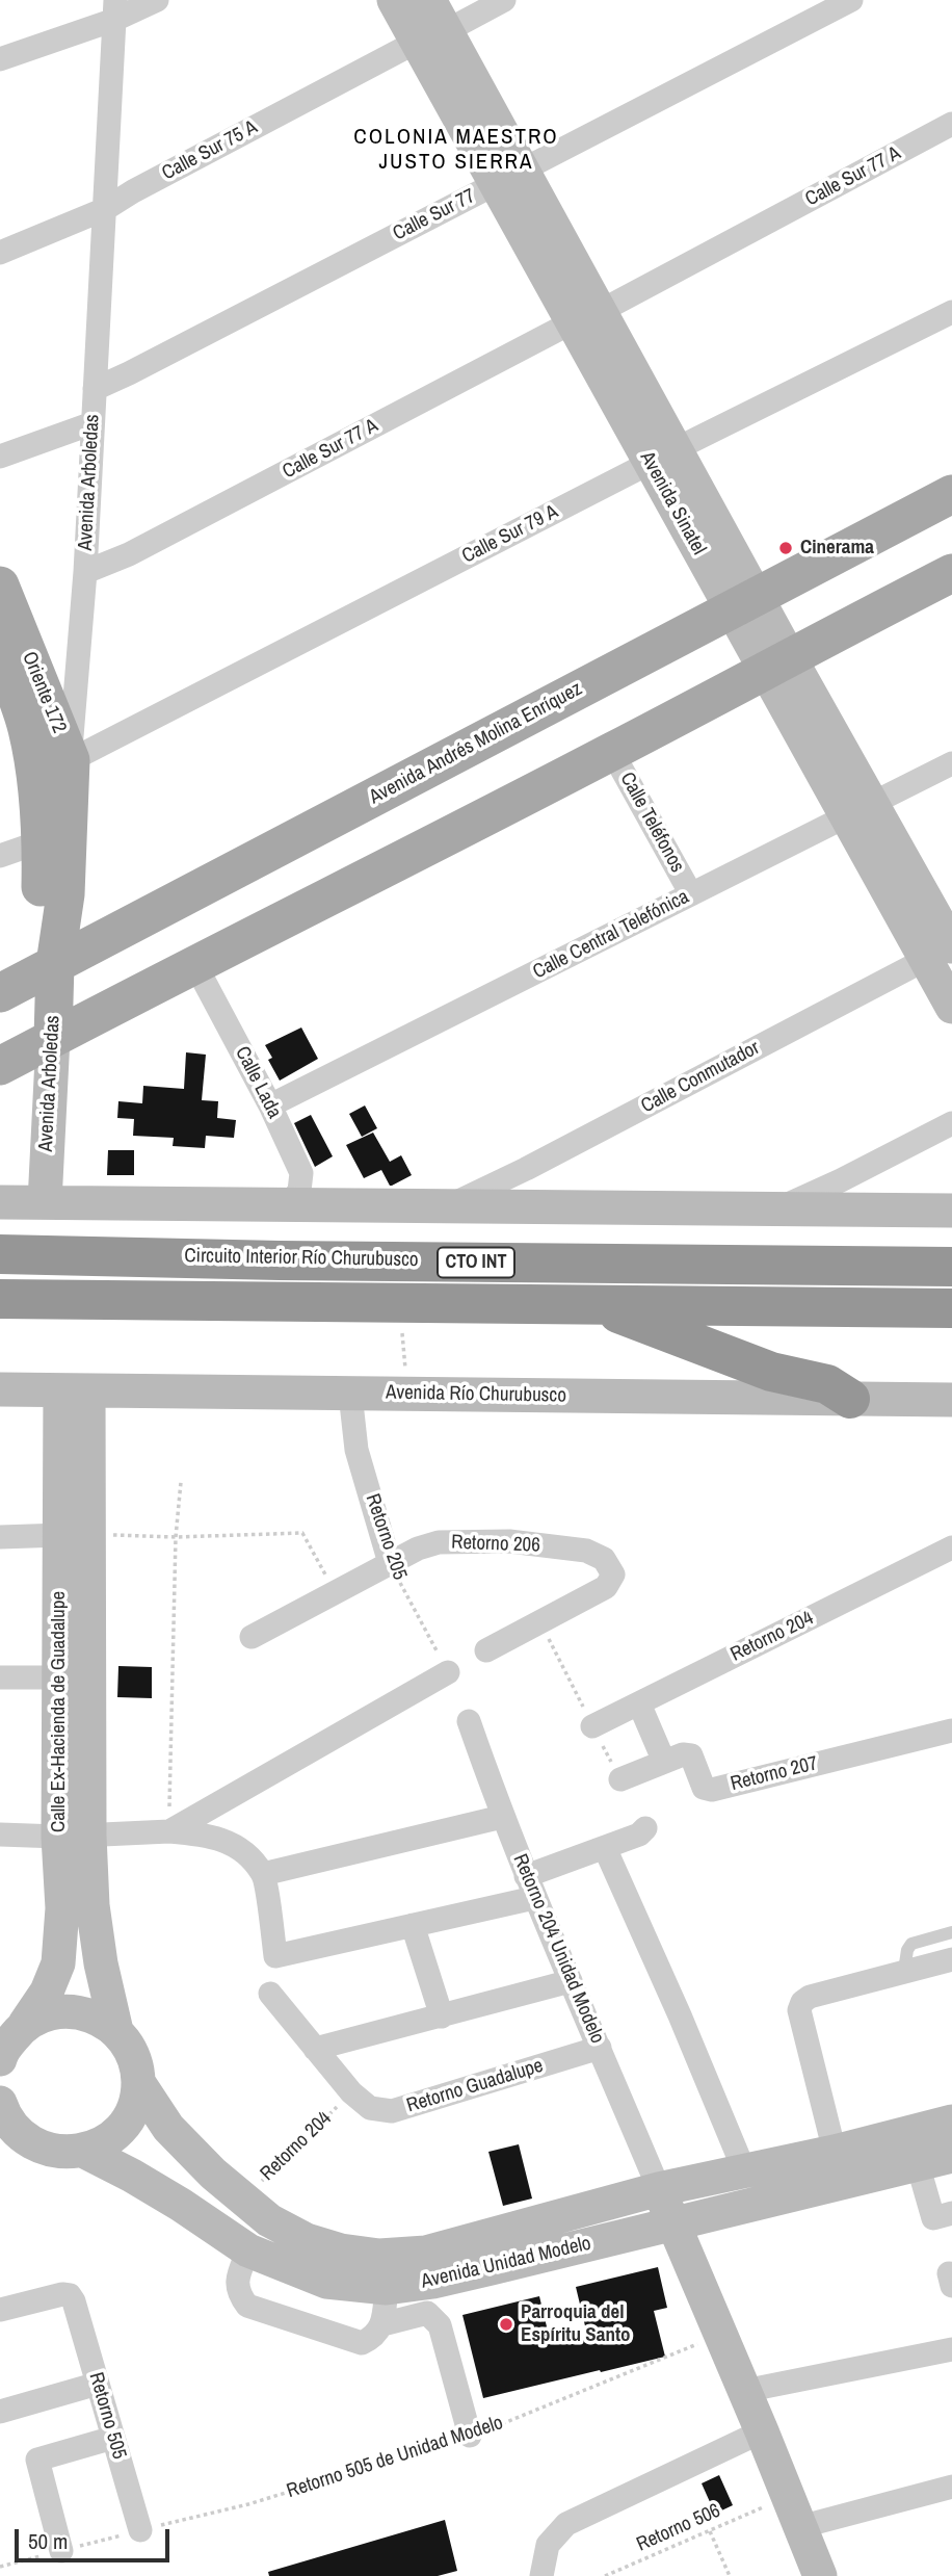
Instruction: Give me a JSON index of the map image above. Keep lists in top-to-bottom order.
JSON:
{
  "streets": {
    "highway": ["Circuito Interior Río Churubusco", "CTO INT"],
    "main road": ["Avenida Arboledas", "Oriente 172", "Avenida Andrés Molina Enríquez"],
    "street": [
      "Calle Sur 75 A",
      "Calle Sur 77 A",
      "Calle Sur 77",
      "Avenida Sinatel",
      "Calle Sur 79 A",
      "Calle Teléfonos",
      "Calle Central Telefónica",
      "Calle Conmutador",
      "Calle Lada",
      "Avenida Río Churubusco",
      "Retorno 205",
      "Retorno 206",
      "Retorno 204",
      "Calle Ex-Hacienda de Guadalupe",
      "Retorno 207",
      "Retorno 204 Unidad Modelo",
      "Retorno Guadalupe",
      "Avenida Unidad Modelo",
      "Retorno 505"
    ],
    "path": ["Retorno 505 de Unidad Modelo", "Retorno 506"]
  },
  "crossings": [
    ["Calle Sur 75 A", "Avenida Arboledas"],
    ["Calle Sur 75 A", "Avenida Sinatel"],
    ["Calle Sur 77 A", "Avenida Arboledas"],
    ["Calle Sur 77 A", "Avenida Sinatel"],
    ["Calle Sur 77", "Avenida Arboledas"],
    ["Calle Sur 77", "Avenida Sinatel"],
    ["Avenida Arboledas", "Calle Sur 79 A"],
    ["Avenida Arboledas", "Oriente 172"],
    ["Avenida Arboledas", "Avenida Andrés Molina Enríquez"],
    ["Avenida Sinatel", "Calle Sur 79 A"],
    ["Avenida Sinatel", "Avenida Andrés Molina Enríquez"],
    ["Avenida Sinatel", "Calle Central Telefónica"],
    ["Avenida Sinatel", "Calle Conmutador"],
    ["Calle Sur 79 A", "Oriente 172"],
    ["Calle Teléfonos", "Calle Central Telefónica"],
    ["Calle Central Telefónica", "Calle Lada"],
    ["Avenida Río Churubusco", "Retorno 205"],
    ["Avenida Río Churubusco", "Calle Ex-Hacienda de Guadalupe"],
    ["Retorno 205", "Retorno 206"],
    ["Retorno 204", "Retorno Guadalupe"],
    ["Retorno 204", "Avenida Unidad Modelo"],
    ["Calle Ex-Hacienda de Guadalupe", "Avenida Unidad Modelo"],
    ["Retorno 204 Unidad Modelo", "Retorno Guadalupe"],
    ["Retorno 204 Unidad Modelo", "Avenida Unidad Modelo"],
    ["Retorno 204 Unidad Modelo", "Retorno 505 de Unidad Modelo"],
    ["Retorno 505", "Retorno 505 de Unidad Modelo"]
  ],
  "districts": ["COLONIA MAESTRO JUSTO SIERRA"],
  "places": ["Cinerama", "Parroquia del Espíritu Santo"],
  "scale_bar": "50 m"
}
